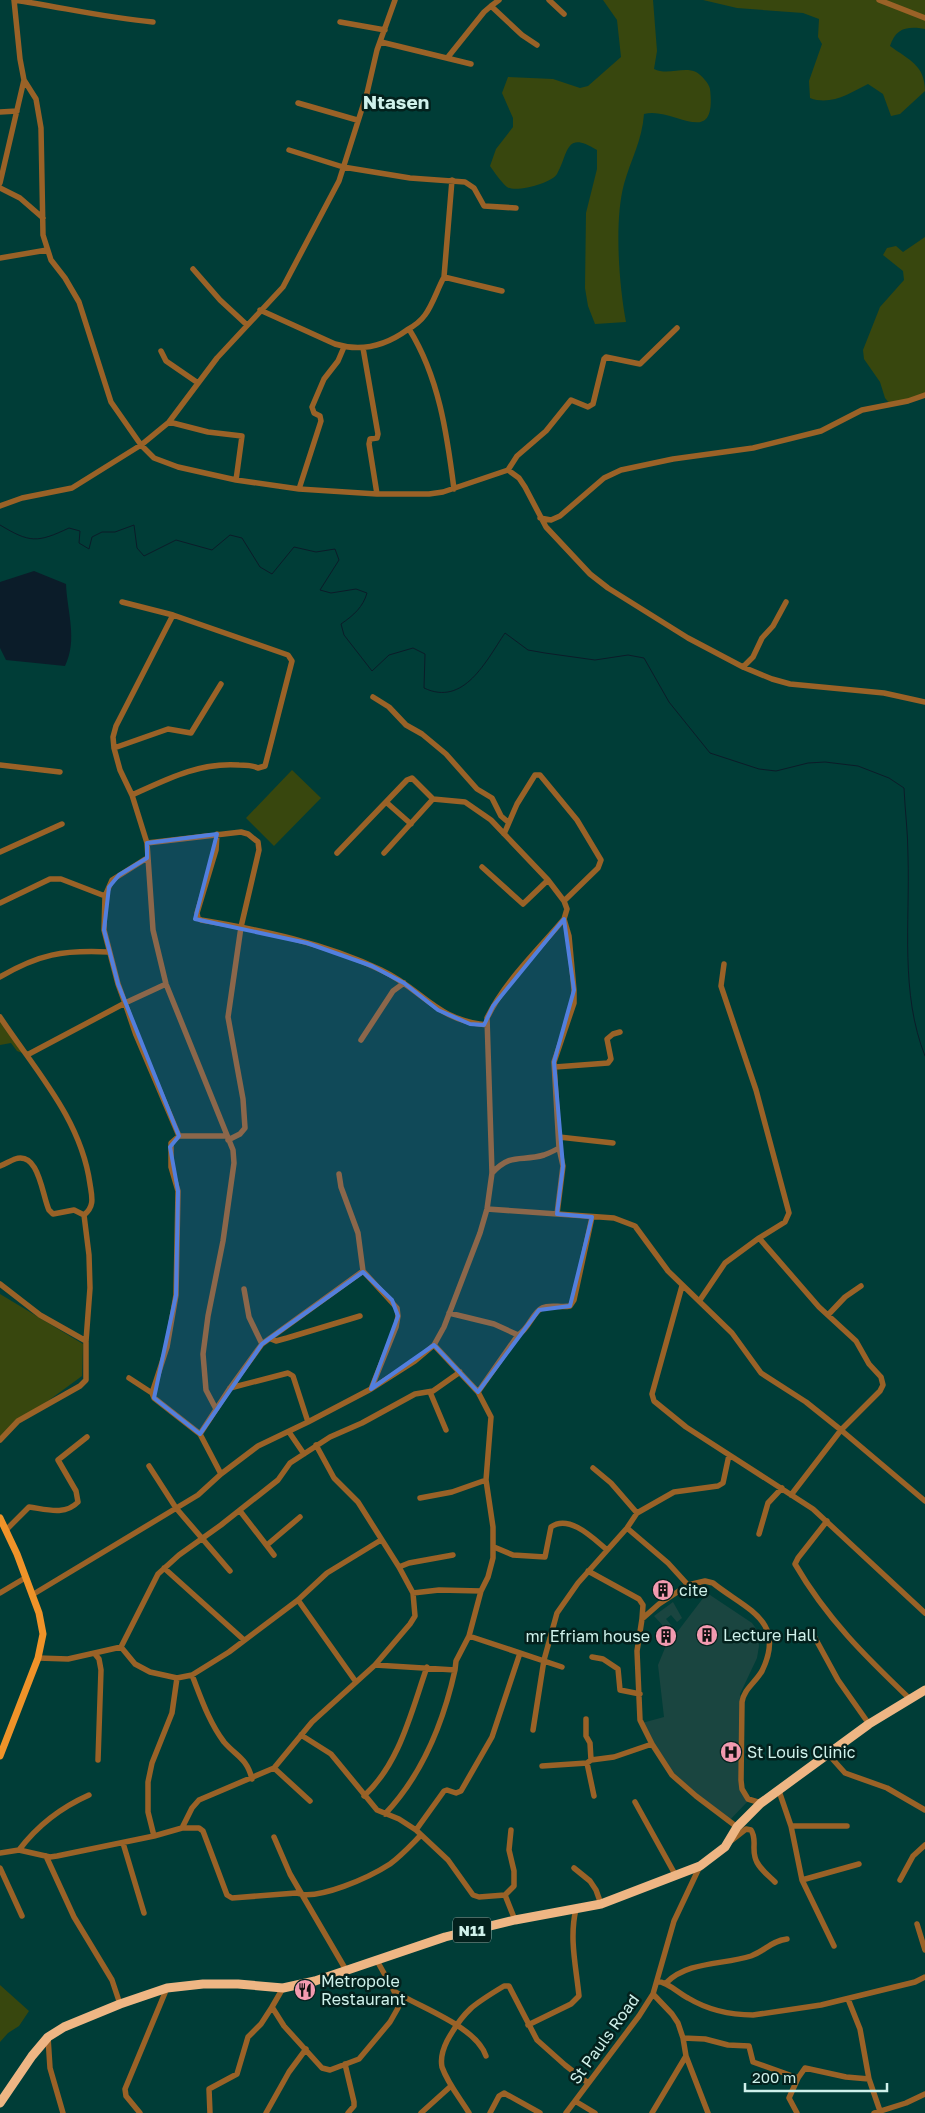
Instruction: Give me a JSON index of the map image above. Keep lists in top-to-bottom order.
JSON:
{
  "streets": {
    "highway": ["N11"],
    "street": ["St Pauls Road"]
  },
  "crossings": [
    ["N11", "St Pauls Road"]
  ],
  "districts": ["Ntasen"],
  "places": {
    "building": ["cite", "Lecture Hall", "mr Efriam house"],
    "hospital": ["St Louis Clinic"],
    "restaurant": ["Metropole Restaurant"]
  },
  "scale_bar": "200 m"
}
